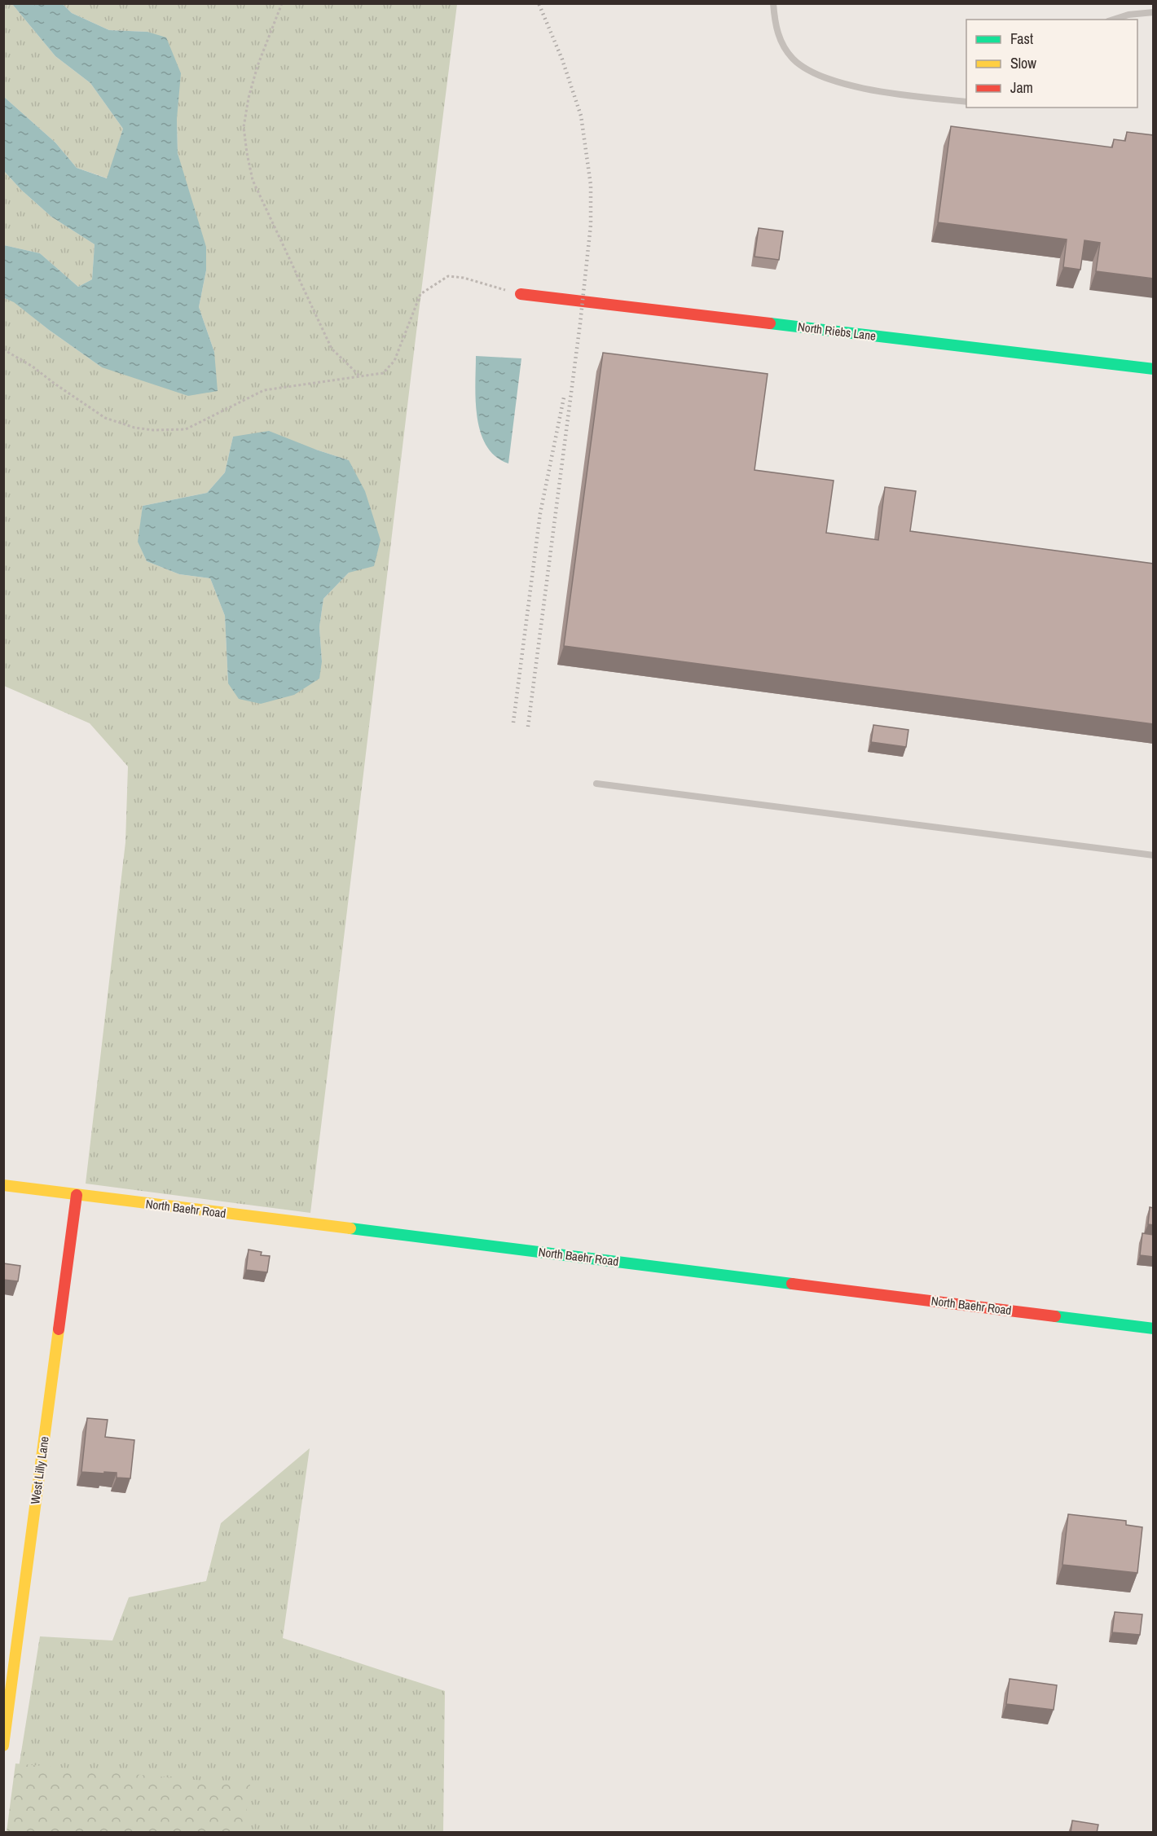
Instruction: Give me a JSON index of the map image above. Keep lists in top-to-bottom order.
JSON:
{
  "streets": {
    "street": ["North Riebs Lane", "North Baehr Road", "West Lilly Lane"]
  },
  "crossings": [
    ["North Baehr Road", "West Lilly Lane"]
  ],
  "legend": ["Fast", "Slow", "Jam"]
}
